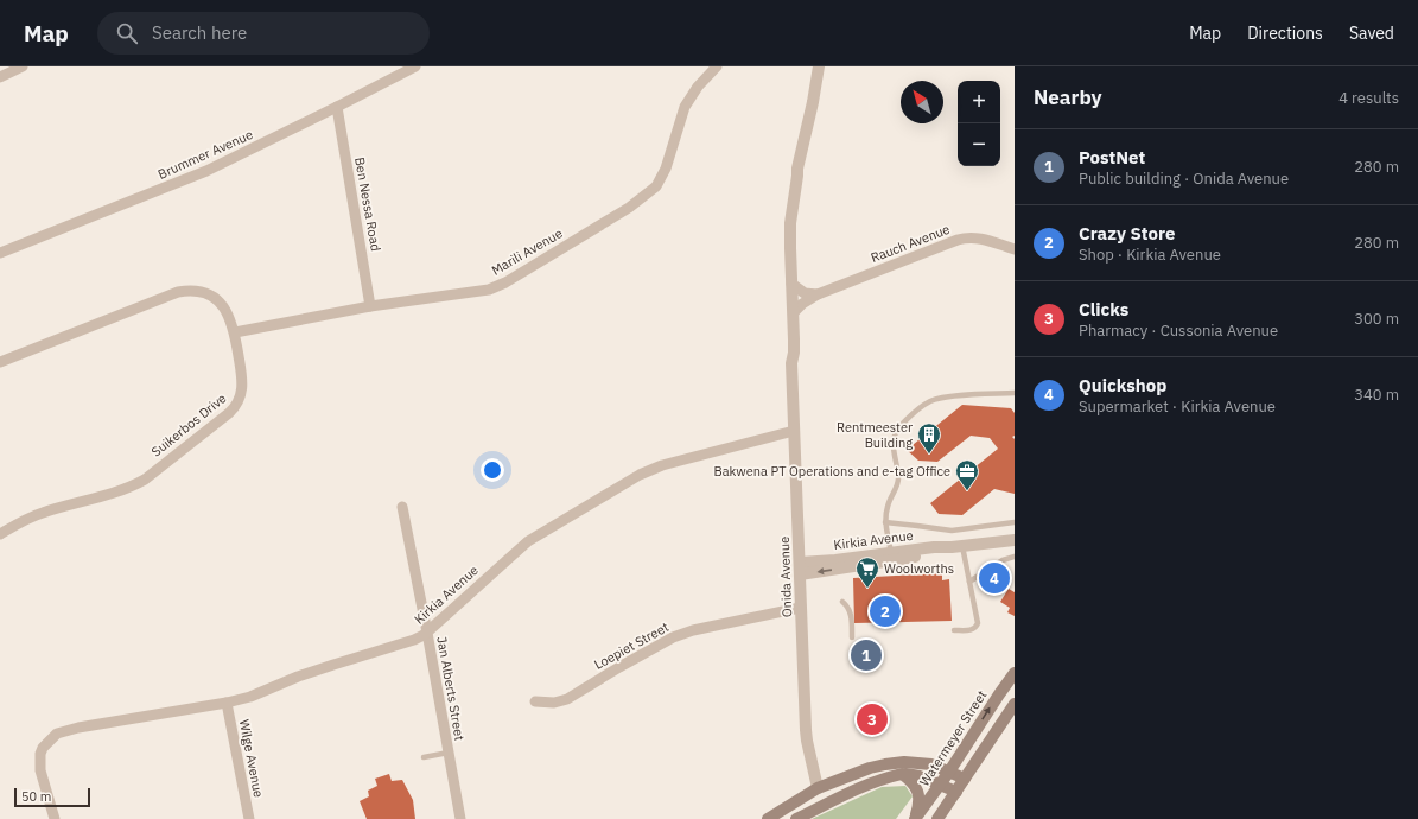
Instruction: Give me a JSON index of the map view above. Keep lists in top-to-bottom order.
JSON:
{
  "streets": {
    "main road": ["Watermeyer Street"],
    "street": [
      "Brummer Avenue",
      "Ben Nessa Road",
      "Rauch Avenue",
      "Marili Avenue",
      "Suikerbos Drive",
      "Kirkia Avenue",
      "Onida Avenue",
      "Loepiet Street",
      "Jan Alberts Street",
      "Wilge Avenue"
    ]
  },
  "crossings": [
    ["Brummer Avenue", "Ben Nessa Road"],
    ["Ben Nessa Road", "Marili Avenue"],
    ["Rauch Avenue", "Onida Avenue"],
    ["Marili Avenue", "Suikerbos Drive"],
    ["Kirkia Avenue", "Onida Avenue"],
    ["Kirkia Avenue", "Jan Alberts Street"],
    ["Kirkia Avenue", "Wilge Avenue"],
    ["Onida Avenue", "Loepiet Street"]
  ],
  "places": {
    "building": ["Rentmeester Building"],
    "office": ["Bakwena PT Operations and e-tag Office"],
    "supermarket": ["Woolworths"]
  },
  "scale_bar": "50 m",
  "north": "top left",
  "page": {
    "header": "Map",
    "search": "Search here",
    "nav": ["Map", "Directions", "Saved"],
    "heading": ["Nearby", "4 results"],
    "map_buttons": ["+", "−"],
    "list": [
      {
        "mark": "1",
        "name": "PostNet",
        "note": "Public building · Onida Avenue",
        "value": "280 m"
      },
      {
        "mark": "2",
        "name": "Crazy Store",
        "note": "Shop · Kirkia Avenue",
        "value": "280 m"
      },
      {
        "mark": "3",
        "name": "Clicks",
        "note": "Pharmacy · Cussonia Avenue",
        "value": "300 m"
      },
      {
        "mark": "4",
        "name": "Quickshop",
        "note": "Supermarket · Kirkia Avenue",
        "value": "340 m"
      }
    ],
    "pins": [
      "4",
      "2",
      "1",
      "3"
    ],
    "scale": "50 m"
  }
}
